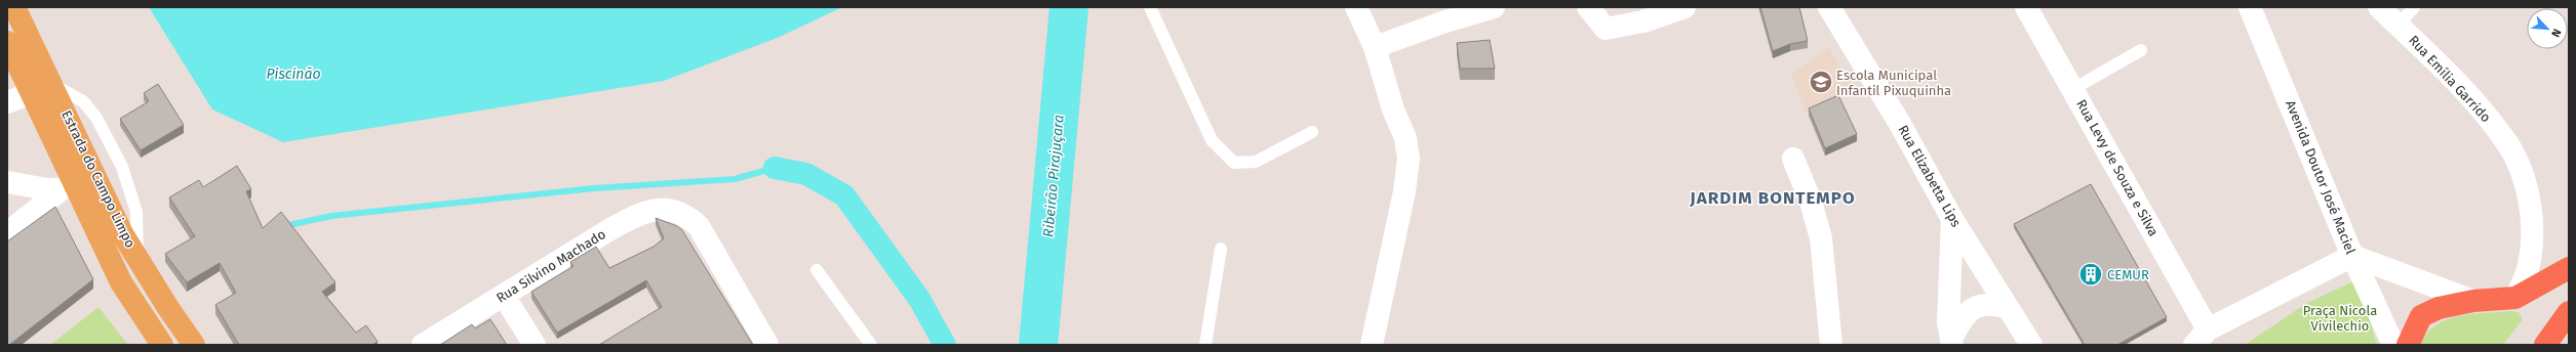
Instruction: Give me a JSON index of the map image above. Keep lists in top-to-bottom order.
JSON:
{
  "streets": {
    "main road": ["Estrada do Campo Limpo"],
    "street": [
      "Rua Emília Garrido",
      "Rua Levy de Souza e Silva",
      "Rua Elizabetta Lips",
      "Avenida Doutor José Maciel",
      "Rua Silvino Machado"
    ]
  },
  "districts": ["JARDIM BONTEMPO"],
  "water": ["Piscinão", "Ribeirão Pirajuçara"],
  "parks": ["Praça Nicola Vivilechio"],
  "places": {
    "school or university": ["Escola Municipal Infantil Pixuquinha"],
    "building": ["CEMUR"]
  },
  "north": "bottom right"
}
